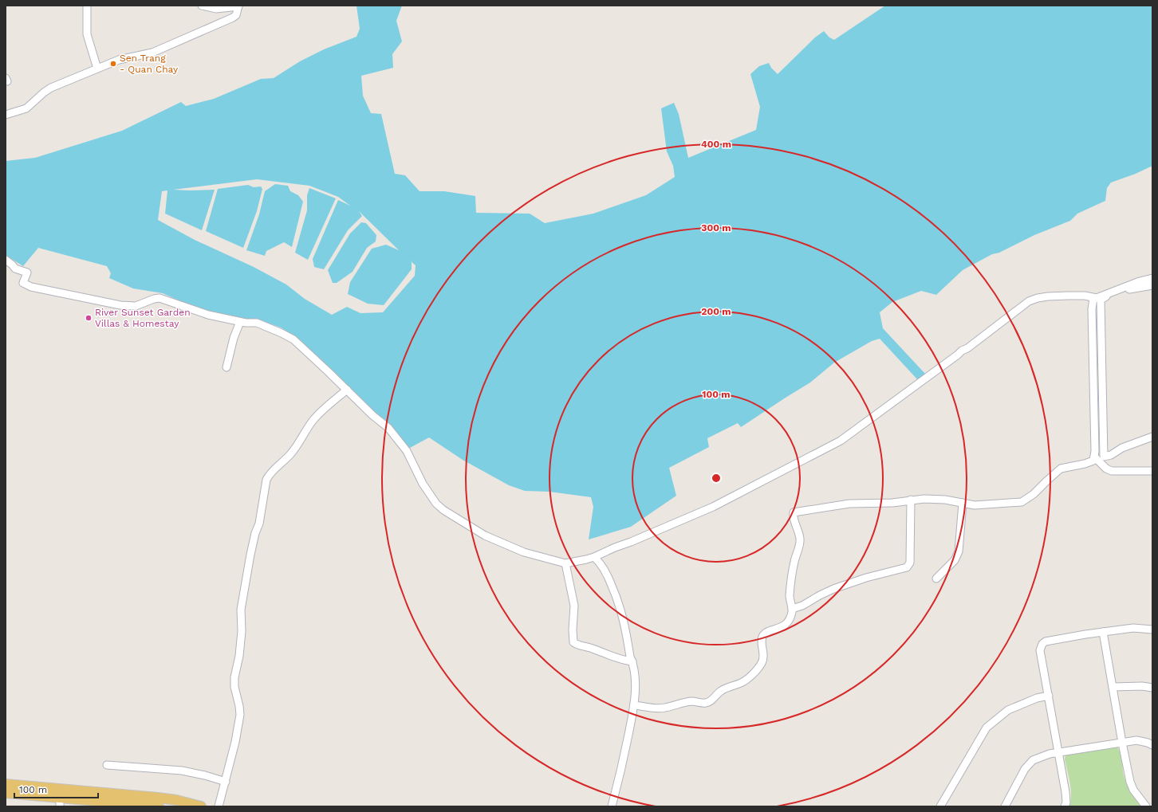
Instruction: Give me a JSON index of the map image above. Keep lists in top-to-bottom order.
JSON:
{
  "places": ["Sen Trang - Quan Chay", "River Sunset Garden Villas & Homestay"],
  "scale_bar": "100 m",
  "rings": [
    "400 m",
    "300 m",
    "200 m",
    "100 m"
  ]
}
